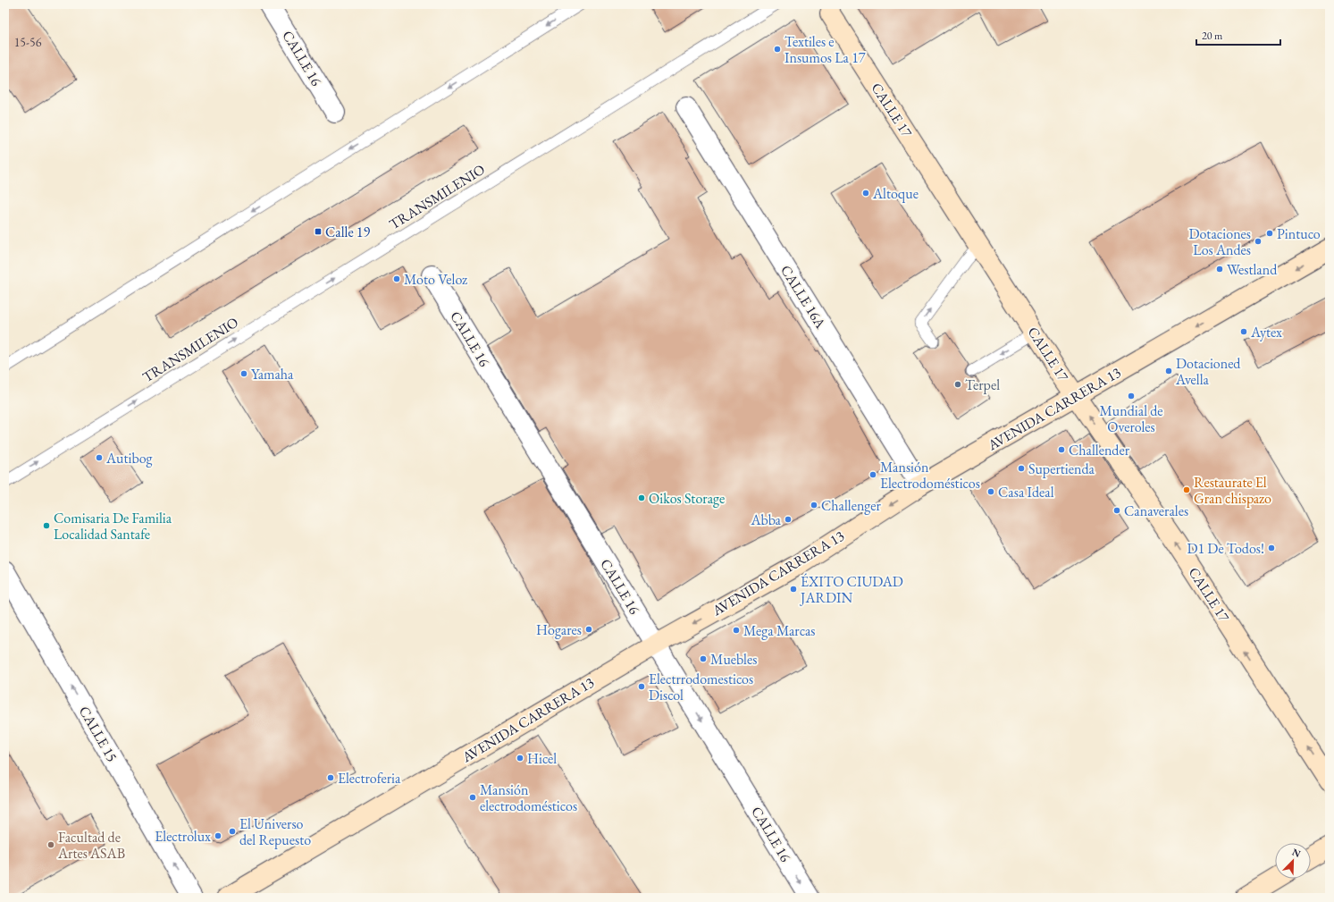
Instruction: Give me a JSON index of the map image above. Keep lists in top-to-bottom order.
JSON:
{
  "streets": {
    "street": [
      "CALLE 16",
      "CALLE 17",
      "CALLE 16A",
      "AVENIDA CARRERA 13",
      "CALLE 15"
    ],
    "lane": ["TRANSMILENIO"]
  },
  "crossings": [
    ["CALLE 16", "AVENIDA CARRERA 13"],
    ["CALLE 17", "AVENIDA CARRERA 13"],
    ["CALLE 16A", "AVENIDA CARRERA 13"]
  ],
  "one_way": ["CALLE 17", "AVENIDA CARRERA 13", "CALLE 15"],
  "places": {
    "other": [
      "Textiles e Insumos La 17",
      "Altoque",
      "Pintuco",
      "Dotaciones Los Andes",
      "Westland",
      "Moto Veloz",
      "Aytex",
      "Dotacioned Avella",
      "Yamaha",
      "Terpel",
      "Mundial de Overoles",
      "Challender",
      "Autibog",
      "Supertienda",
      "Mansión Electrodomésticos",
      "Restaurate El Gran chispazo",
      "Casa Ideal",
      "Oikos Storage",
      "Challenger",
      "Canaverales",
      "Abba",
      "Comisaria De Familia Localidad Santafe",
      "D1 De Todos!",
      "ÉXITO CIUDAD JARDIN",
      "Hogares",
      "Mega Marcas",
      "Muebles",
      "Electrrodomesticos Discol",
      "Hicel",
      "Electroferia",
      "Mansión electrodomésticos",
      "El Universo del Repuesto",
      "Electrolux",
      "Facultad de Artes ASAB"
    ],
    "transit": ["Calle 19"]
  },
  "house_numbers": ["15-56"],
  "scale_bar": "20 m",
  "north": "top right"
}
